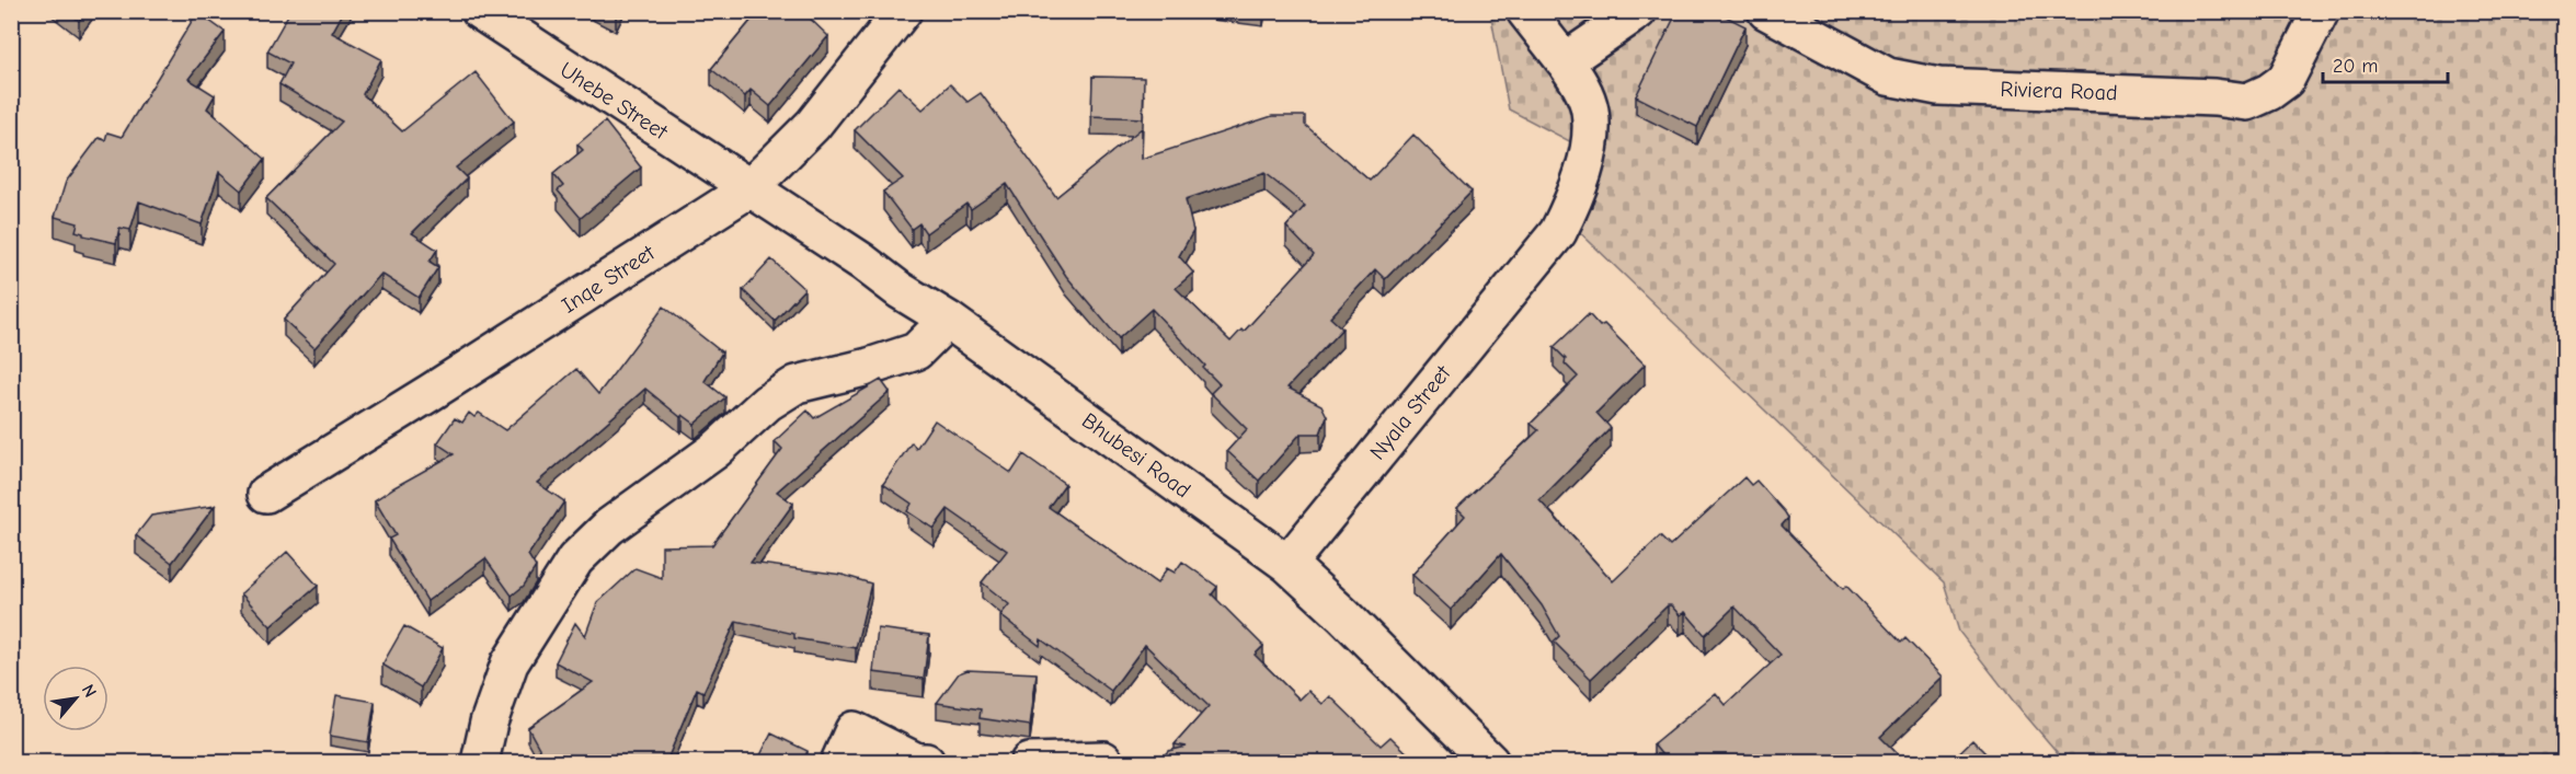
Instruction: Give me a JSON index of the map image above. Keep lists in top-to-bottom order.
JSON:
{
  "streets": {
    "street": [
      "Riviera Road",
      "Uhebe Street",
      "Inqe Street",
      "Nyala Street",
      "Bhubesi Road"
    ]
  },
  "crossings": [
    ["Uhebe Street", "Inqe Street"],
    ["Uhebe Street", "Bhubesi Road"],
    ["Inqe Street", "Bhubesi Road"],
    ["Nyala Street", "Bhubesi Road"]
  ],
  "scale_bar": "20 m",
  "north": "top right"
}
